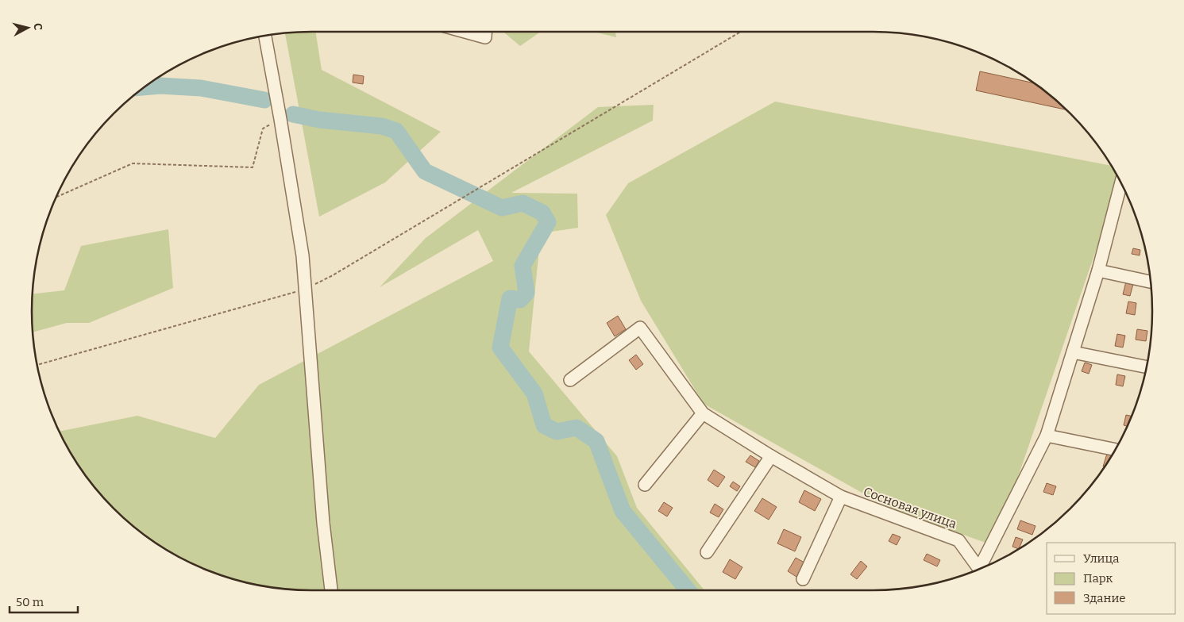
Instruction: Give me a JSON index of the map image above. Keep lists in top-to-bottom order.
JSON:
{
  "streets": {
    "street": ["Сосновая улица"]
  },
  "legend": ["Улица", "Парк", "Здание"],
  "scale_bar": "50 m",
  "north": "right"
}
